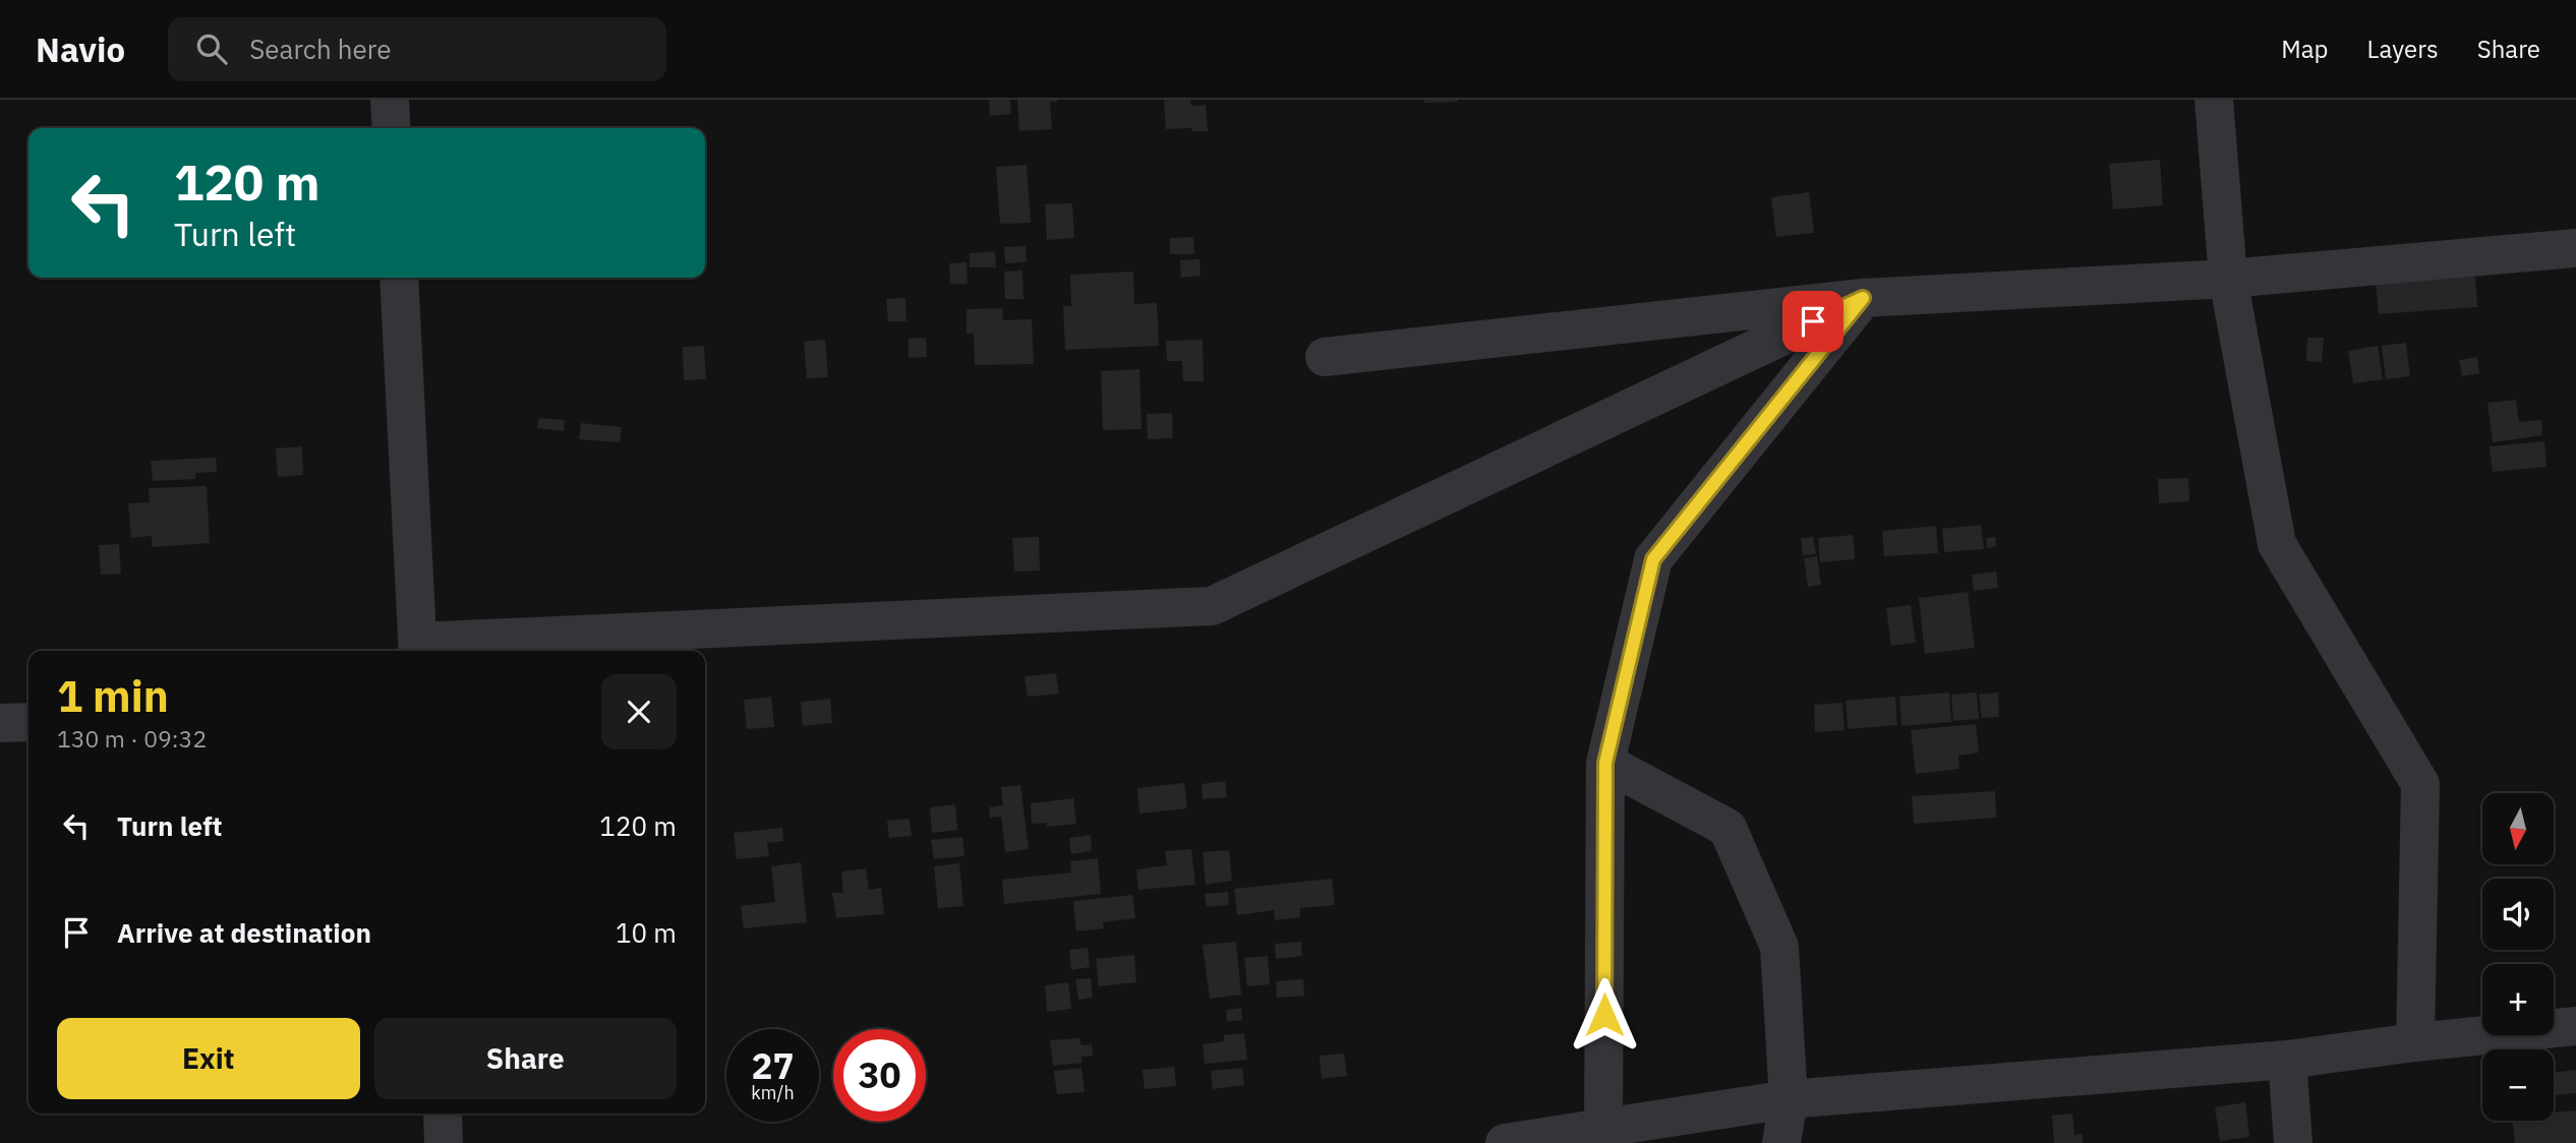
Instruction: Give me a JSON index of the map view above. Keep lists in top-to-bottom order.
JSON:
{
  "north": "bottom",
  "page": {
    "header": "Navio",
    "search": "Search here",
    "nav": ["Map", "Layers", "Share"],
    "turn": ["120 m", "Turn left"],
    "heading": ["1 min", "130 m · 09:32"],
    "list": [
      {
        "name": "Turn left",
        "value": "120 m"
      },
      {
        "name": "Arrive at destination",
        "value": "10 m"
      }
    ],
    "map_buttons": ["+", "−"],
    "buttons": ["Exit", "Share"],
    "speed": "27 km/h",
    "limit": "30"
  }
}
